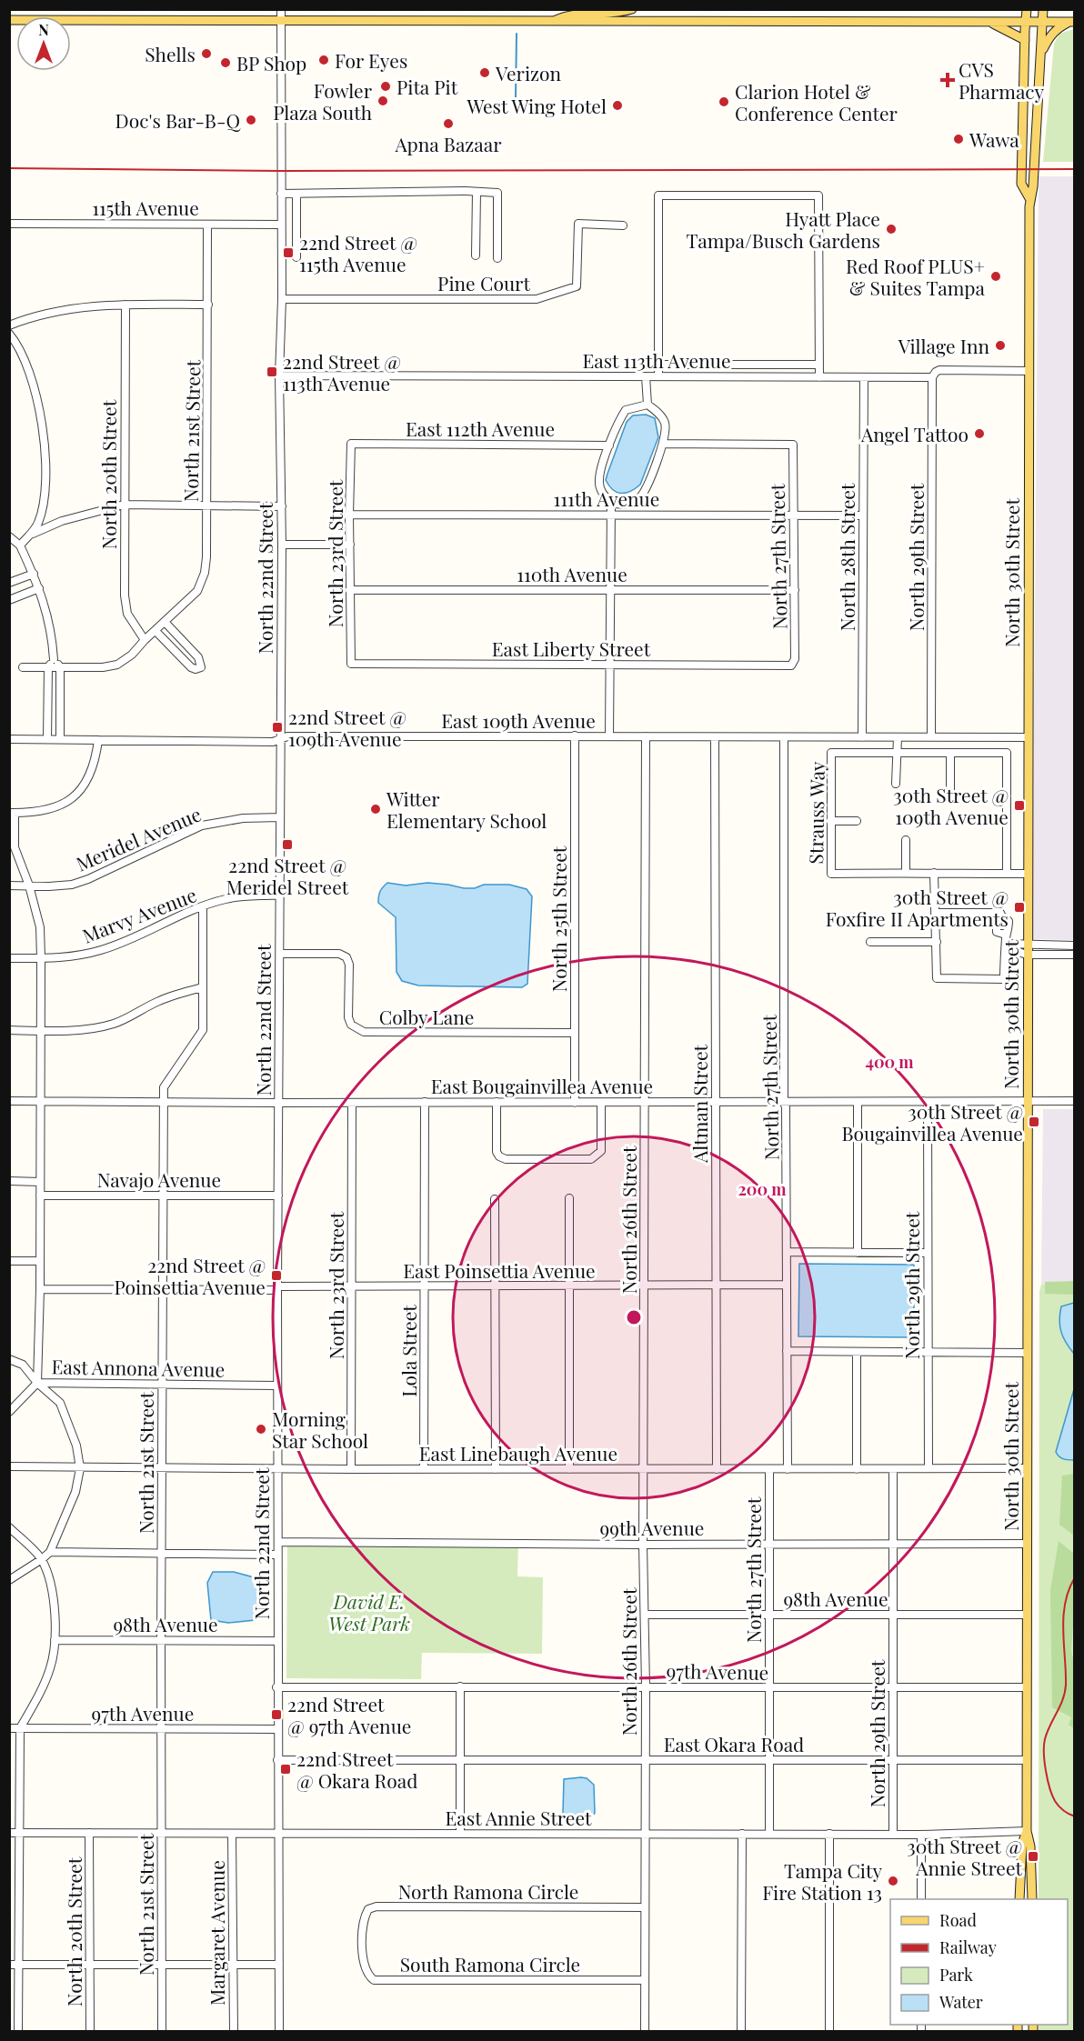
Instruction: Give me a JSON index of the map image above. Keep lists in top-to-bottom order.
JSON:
{
  "streets": {
    "main road": ["North 30th Street"],
    "street": [
      "115th Avenue",
      "Pine Court",
      "East 113th Avenue",
      "East 112th Avenue",
      "North 21st Street",
      "North 20th Street",
      "111th Avenue",
      "North 23rd Street",
      "North 27th Street",
      "North 28th Street",
      "North 29th Street",
      "110th Avenue",
      "North 22nd Street",
      "East Liberty Street",
      "East 109th Avenue",
      "Strauss Way",
      "Meridel Avenue",
      "Marvy Avenue",
      "North 25th Street",
      "Colby Lane",
      "East Bougainvillea Avenue",
      "Altman Street",
      "Navajo Avenue",
      "North 26th Street",
      "East Poinsettia Avenue",
      "Lola Street",
      "East Annona Avenue",
      "East Linebaugh Avenue",
      "99th Avenue",
      "98th Avenue",
      "97th Avenue",
      "East Okara Road",
      "East Annie Street",
      "North Ramona Circle",
      "Margaret Avenue",
      "South Ramona Circle"
    ]
  },
  "crossings": [
    ["115th Avenue", "North 21st Street"],
    ["115th Avenue", "North 22nd Street"],
    ["Pine Court", "North 22nd Street"],
    ["East 113th Avenue", "North 28th Street"],
    ["East 113th Avenue", "North 29th Street"],
    ["East 113th Avenue", "North 30th Street"],
    ["East 113th Avenue", "North 22nd Street"],
    ["East 112th Avenue", "North 23rd Street"],
    ["North 21st Street", "North 20th Street"],
    ["North 21st Street", "Marvy Avenue"],
    ["North 21st Street", "East Bougainvillea Avenue"],
    ["North 21st Street", "Navajo Avenue"],
    ["North 21st Street", "East Poinsettia Avenue"],
    ["North 21st Street", "East Annona Avenue"],
    ["North 21st Street", "East Linebaugh Avenue"],
    ["North 21st Street", "98th Avenue"],
    ["North 21st Street", "97th Avenue"],
    ["North 21st Street", "East Annie Street"],
    ["North 20th Street", "East Annie Street"],
    ["111th Avenue", "North 23rd Street"],
    ["111th Avenue", "North 27th Street"],
    ["111th Avenue", "North 28th Street"],
    ["North 23rd Street", "110th Avenue"],
    ["North 23rd Street", "East Liberty Street"],
    ["North 23rd Street", "East Bougainvillea Avenue"],
    ["North 23rd Street", "East Poinsettia Avenue"],
    ["North 23rd Street", "East Linebaugh Avenue"],
    ["North 27th Street", "110th Avenue"],
    ["North 27th Street", "East Liberty Street"],
    ["North 27th Street", "East 109th Avenue"],
    ["North 27th Street", "East Bougainvillea Avenue"],
    ["North 27th Street", "East Poinsettia Avenue"],
    ["North 27th Street", "East Linebaugh Avenue"],
    ["North 27th Street", "99th Avenue"],
    ["North 27th Street", "98th Avenue"],
    ["North 27th Street", "97th Avenue"],
    ["North 27th Street", "East Okara Road"],
    ["North 27th Street", "East Annie Street"],
    ["North 28th Street", "East 109th Avenue"],
    ["North 29th Street", "East 109th Avenue"],
    ["North 29th Street", "East Bougainvillea Avenue"],
    ["North 29th Street", "East Linebaugh Avenue"],
    ["North 29th Street", "99th Avenue"],
    ["North 29th Street", "98th Avenue"],
    ["North 29th Street", "97th Avenue"],
    ["North 29th Street", "East Okara Road"],
    ["North 29th Street", "East Annie Street"],
    ["North 30th Street", "East 109th Avenue"],
    ["North 30th Street", "Strauss Way"],
    ["North 30th Street", "East Bougainvillea Avenue"],
    ["North 30th Street", "East Linebaugh Avenue"],
    ["North 30th Street", "99th Avenue"],
    ["North 30th Street", "98th Avenue"],
    ["North 30th Street", "97th Avenue"],
    ["North 30th Street", "East Okara Road"],
    ["North 30th Street", "East Annie Street"],
    ["North 22nd Street", "East 109th Avenue"],
    ["North 22nd Street", "Meridel Avenue"],
    ["North 22nd Street", "Marvy Avenue"],
    ["North 22nd Street", "Colby Lane"],
    ["North 22nd Street", "East Bougainvillea Avenue"],
    ["North 22nd Street", "Navajo Avenue"],
    ["North 22nd Street", "East Poinsettia Avenue"],
    ["North 22nd Street", "East Annona Avenue"],
    ["North 22nd Street", "East Linebaugh Avenue"],
    ["North 22nd Street", "99th Avenue"],
    ["North 22nd Street", "98th Avenue"],
    ["North 22nd Street", "97th Avenue"],
    ["North 22nd Street", "East Okara Road"],
    ["North 22nd Street", "East Annie Street"],
    ["East 109th Avenue", "North 25th Street"],
    ["East 109th Avenue", "Altman Street"],
    ["East 109th Avenue", "North 26th Street"],
    ["North 25th Street", "Colby Lane"],
    ["North 25th Street", "East Bougainvillea Avenue"],
    ["East Bougainvillea Avenue", "Altman Street"],
    ["East Bougainvillea Avenue", "North 26th Street"],
    ["East Bougainvillea Avenue", "Lola Street"],
    ["Altman Street", "East Poinsettia Avenue"],
    ["Altman Street", "East Linebaugh Avenue"],
    ["North 26th Street", "East Poinsettia Avenue"],
    ["North 26th Street", "East Linebaugh Avenue"],
    ["North 26th Street", "99th Avenue"],
    ["North 26th Street", "98th Avenue"],
    ["North 26th Street", "97th Avenue"],
    ["North 26th Street", "East Okara Road"],
    ["North 26th Street", "East Annie Street"],
    ["North 26th Street", "North Ramona Circle"],
    ["North 26th Street", "South Ramona Circle"],
    ["East Poinsettia Avenue", "Lola Street"],
    ["Lola Street", "East Linebaugh Avenue"],
    ["East Annie Street", "Margaret Avenue"],
    ["North Ramona Circle", "South Ramona Circle"]
  ],
  "parks": ["David E. West Park"],
  "places": {
    "other": [
      "Shells",
      "For Eyes",
      "BP Shop",
      "Verizon",
      "Pita Pit",
      "Fowler Plaza South",
      "Clarion Hotel & Conference Center",
      "West Wing Hotel",
      "Doc's Bar-B-Q",
      "Apna Bazaar",
      "Wawa",
      "Hyatt Place Tampa/Busch Gardens",
      "Red Roof PLUS+ & Suites Tampa",
      "Village Inn",
      "Angel Tattoo",
      "Witter Elementary School",
      "Morning Star School",
      "Tampa City Fire Station 13"
    ],
    "health": ["CVS Pharmacy"],
    "transit": [
      "22nd Street @ 115th Avenue",
      "22nd Street @ 113th Avenue",
      "22nd Street @ 109th Avenue",
      "30th Street @ 109th Avenue",
      "22nd Street @ Meridel Street",
      "30th Street @ Foxfire II Apartments",
      "30th Street @ Bougainvillea Avenue",
      "22nd Street @ Poinsettia Avenue",
      "22nd Street @ 97th Avenue",
      "22nd Street @ Okara Road",
      "30th Street @ Annie Street"
    ]
  },
  "legend": [
    "Road",
    "Railway",
    "Park",
    "Water"
  ],
  "north": "top",
  "rings": ["400 m", "200 m"]
}
